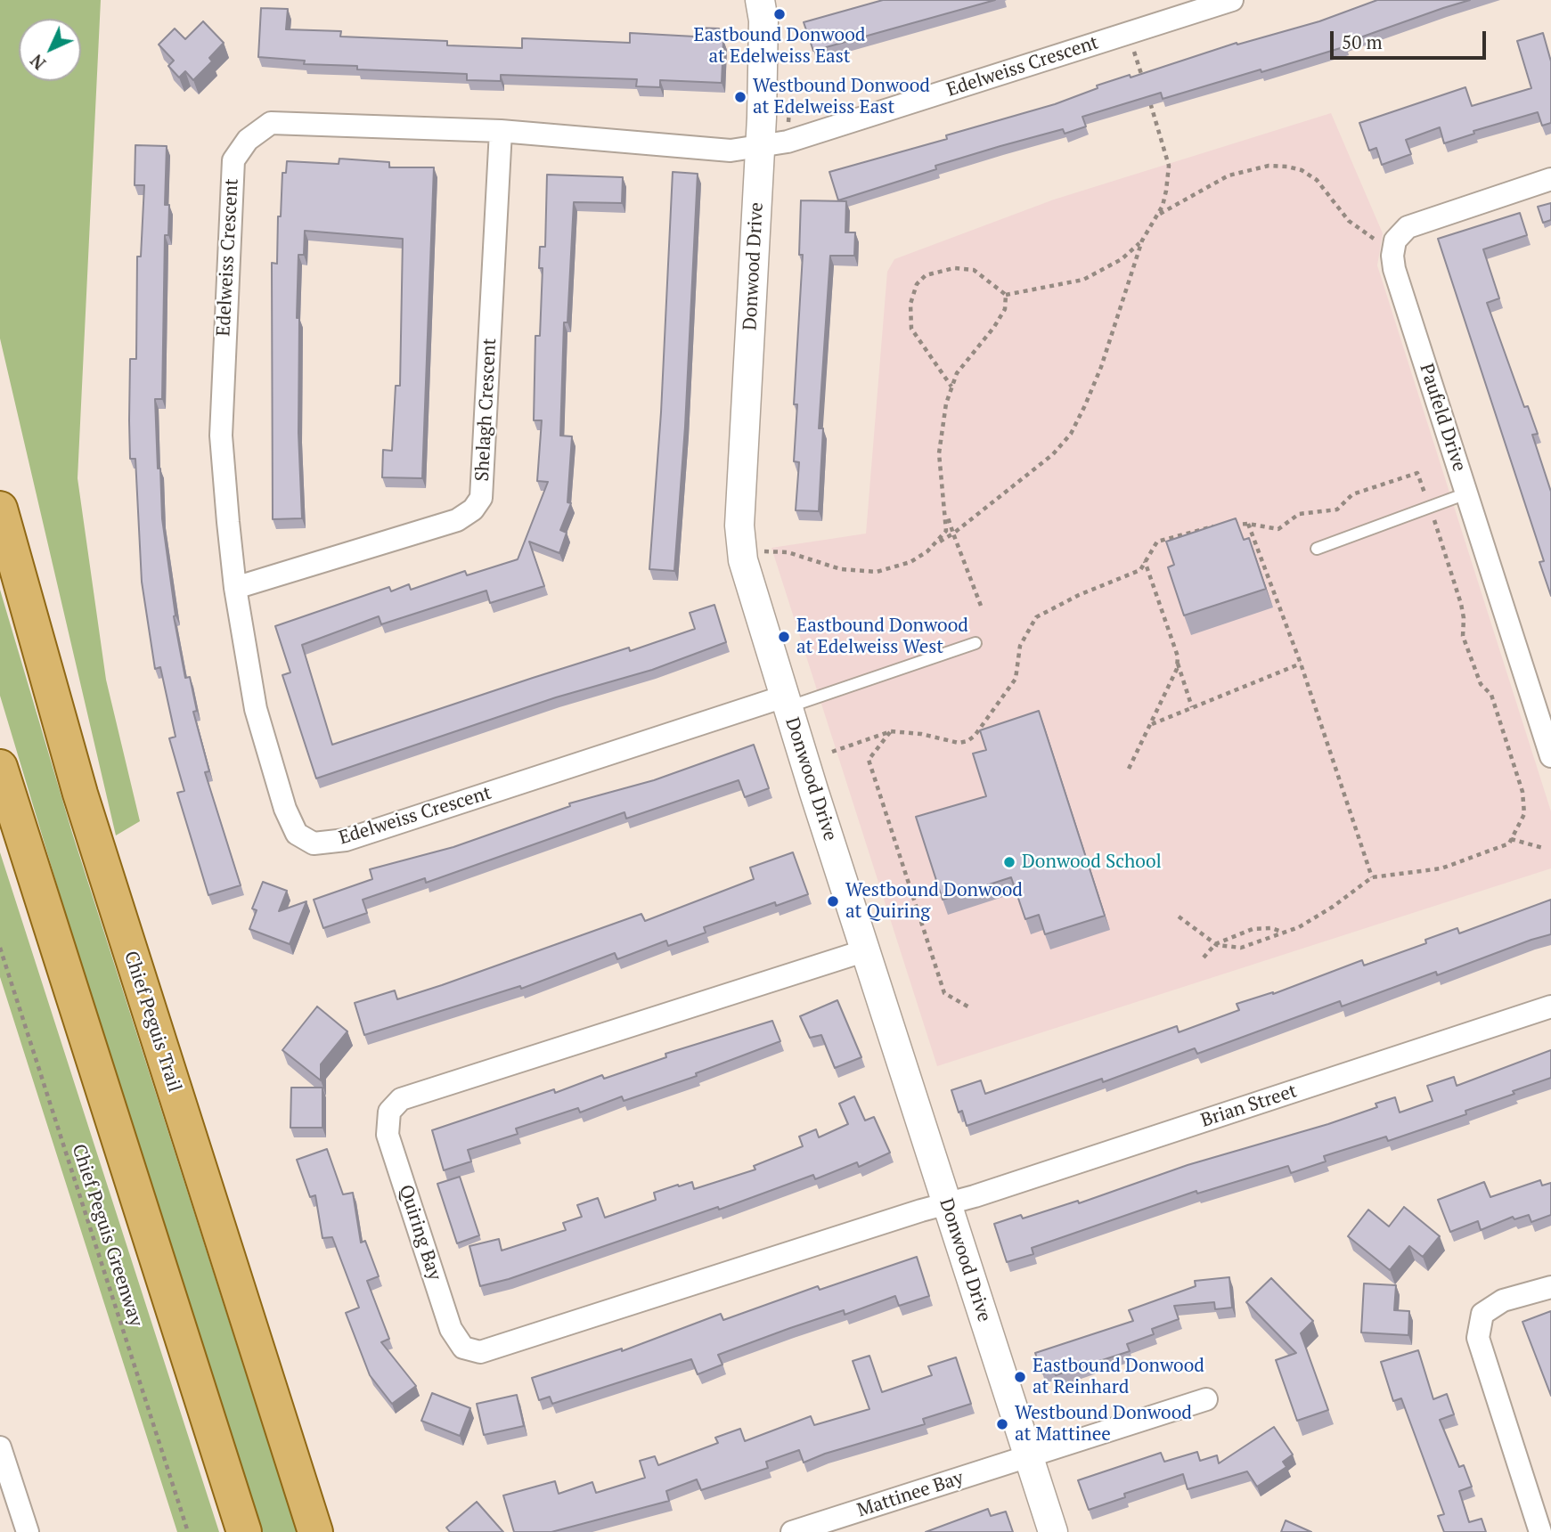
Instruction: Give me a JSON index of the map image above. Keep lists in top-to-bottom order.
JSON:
{
  "streets": {
    "main road": ["Chief Peguis Trail"],
    "street": [
      "Edelweiss Crescent",
      "Donwood Drive",
      "Shelagh Crescent",
      "Paufeld Drive",
      "Brian Street",
      "Quiring Bay",
      "Mattinee Bay"
    ],
    "path": ["Chief Peguis Greenway"]
  },
  "crossings": [
    ["Edelweiss Crescent", "Donwood Drive"],
    ["Edelweiss Crescent", "Shelagh Crescent"],
    ["Donwood Drive", "Brian Street"],
    ["Donwood Drive", "Quiring Bay"],
    ["Donwood Drive", "Mattinee Bay"],
    ["Brian Street", "Quiring Bay"]
  ],
  "places": [
    "Eastbound Donwood at Edelweiss East",
    "Westbound Donwood at Edelweiss East",
    "Eastbound Donwood at Edelweiss West",
    "Donwood School",
    "Westbound Donwood at Quiring",
    "Eastbound Donwood at Reinhard",
    "Westbound Donwood at Mattinee"
  ],
  "scale_bar": "50 m",
  "north": "bottom left"
}
